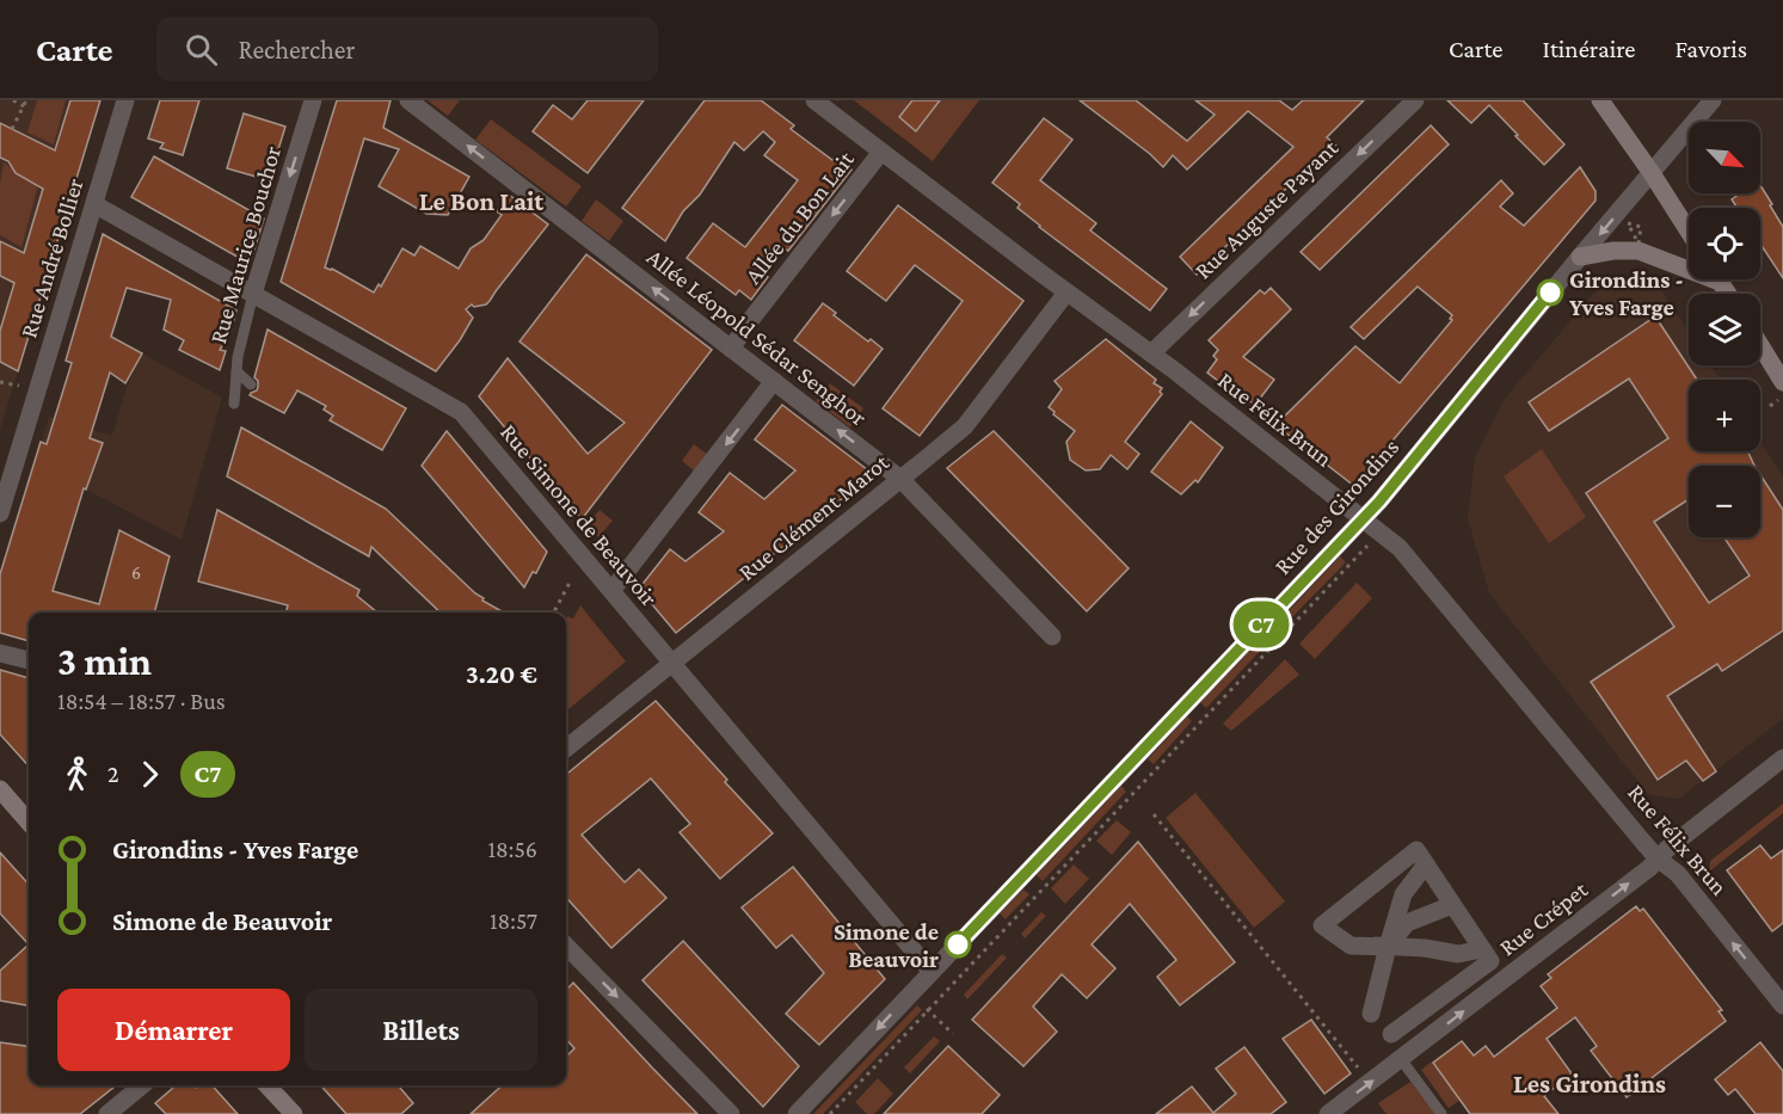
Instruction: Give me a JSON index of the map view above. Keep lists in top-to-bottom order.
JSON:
{
  "streets": {
    "street": [
      "Rue Auguste Payant",
      "Allée du Bon Lait",
      "Rue Maurice Bouchor",
      "Rue André Bollier",
      "Allée Léopold Sédar Senghor",
      "Rue Félix Brun",
      "Rue des Girondins",
      "Rue Simone de Beauvoir",
      "Rue Clément Marot",
      "Rue Crépet"
    ]
  },
  "crossings": [
    ["Rue Auguste Payant", "Rue Félix Brun"],
    ["Allée du Bon Lait", "Allée Léopold Sédar Senghor"],
    ["Allée du Bon Lait", "Rue Félix Brun"],
    ["Rue Maurice Bouchor", "Rue Simone de Beauvoir"],
    ["Rue André Bollier", "Rue Simone de Beauvoir"],
    ["Allée Léopold Sédar Senghor", "Rue Clément Marot"],
    ["Rue Félix Brun", "Rue des Girondins"],
    ["Rue Félix Brun", "Rue Clément Marot"],
    ["Rue Félix Brun", "Rue Crépet"],
    ["Rue des Girondins", "Rue Simone de Beauvoir"],
    ["Rue Simone de Beauvoir", "Rue Clément Marot"]
  ],
  "one_way": [
    "Rue Auguste Payant",
    "Allée du Bon Lait",
    "Rue Maurice Bouchor",
    "Allée Léopold Sédar Senghor"
  ],
  "districts": ["Le Bon Lait", "Les Girondins"],
  "places": ["Girondins - Yves Farge", "Simone de Beauvoir"],
  "lines": ["bus line C7"],
  "house_numbers": ["6"],
  "north": "bottom right",
  "page": {
    "header": "Carte",
    "search": "Rechercher",
    "nav": ["Carte", "Itinéraire", "Favoris"],
    "on_map": "C7",
    "map_buttons": ["+", "−"],
    "heading": ["3 min", "18:54 – 18:57 · Bus", "3.20 €"],
    "legs": ["2", "C7"],
    "list": [
      {
        "name": "Girondins - Yves Farge",
        "value": "18:56"
      },
      {
        "name": "Simone de Beauvoir",
        "value": "18:57"
      }
    ],
    "buttons": ["Démarrer", "Billets"]
  }
}
